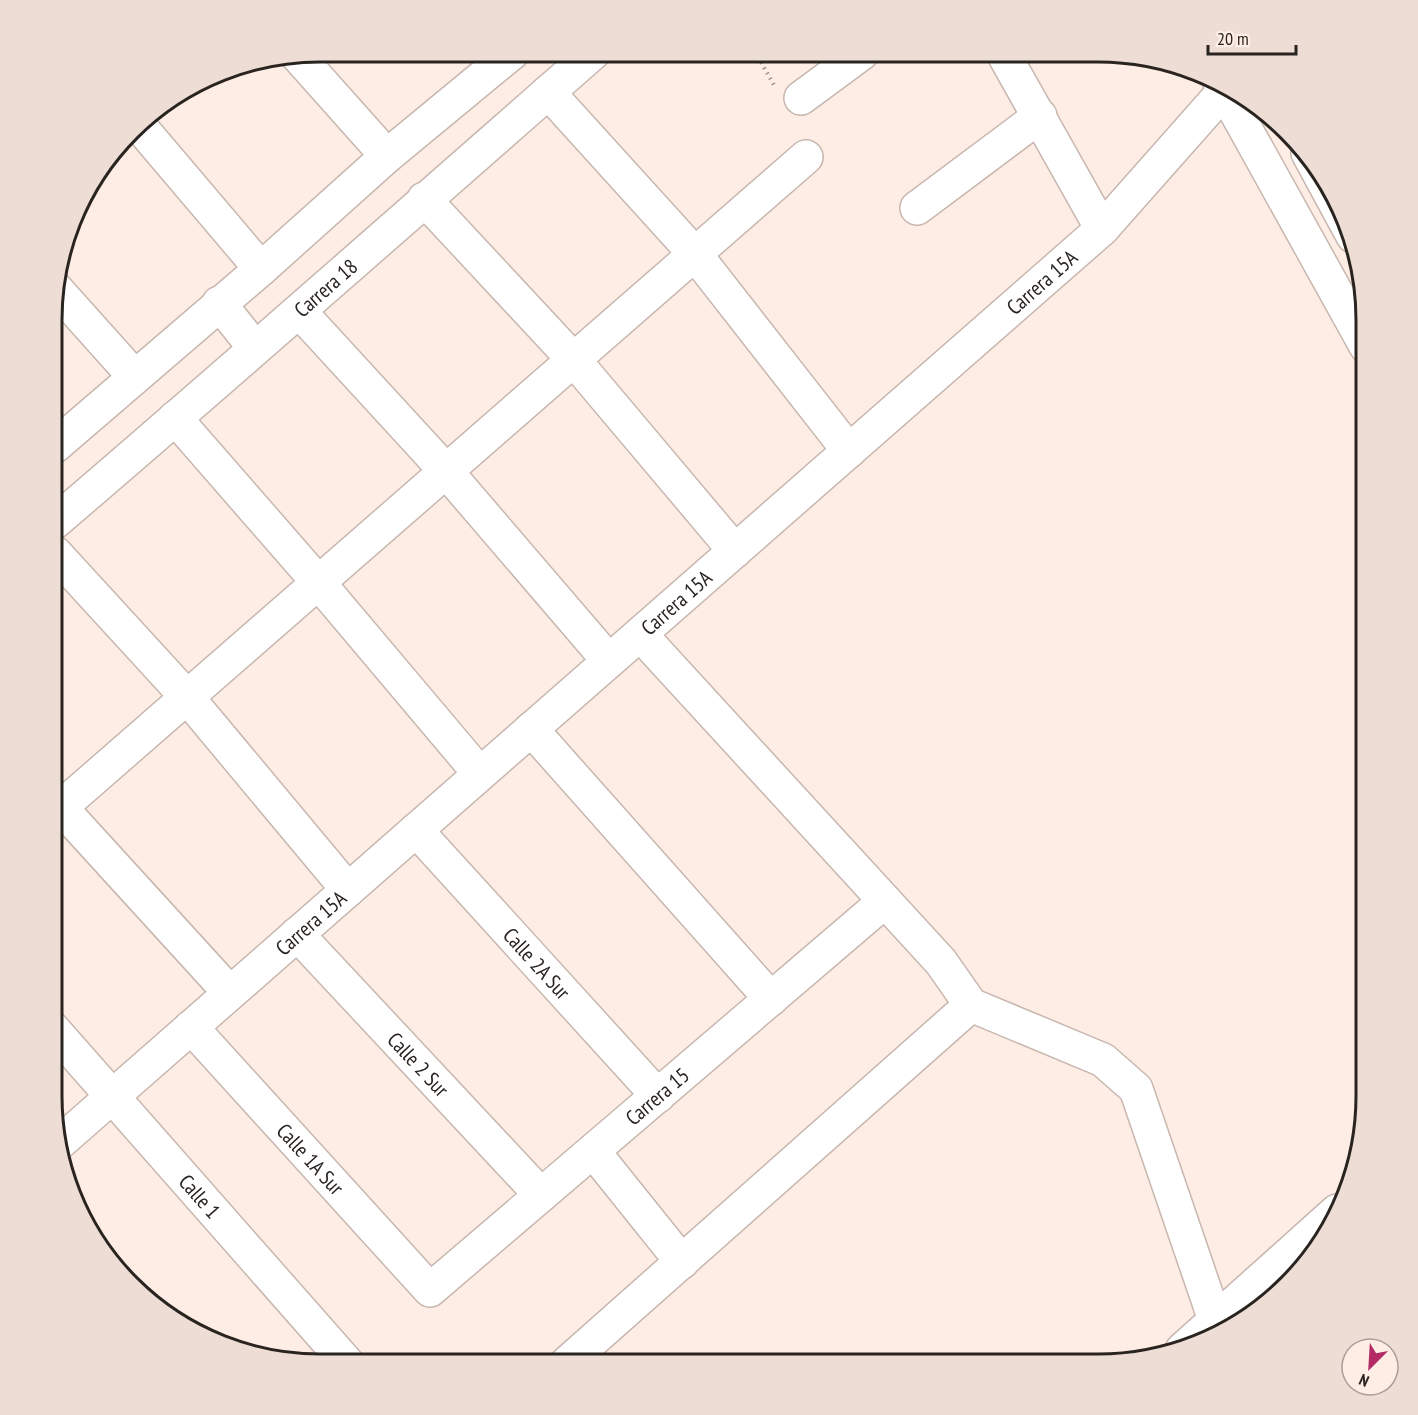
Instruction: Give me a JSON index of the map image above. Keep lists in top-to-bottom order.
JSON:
{
  "streets": {
    "street": [
      "Carrera 15A",
      "Carrera 18",
      "Calle 2A Sur",
      "Calle 2 Sur",
      "Carrera 15",
      "Calle 1A Sur",
      "Calle 1"
    ]
  },
  "crossings": [
    ["Carrera 15A", "Calle 2A Sur"],
    ["Carrera 15A", "Calle 2 Sur"],
    ["Carrera 15A", "Calle 1A Sur"],
    ["Carrera 15A", "Calle 1"],
    ["Calle 2A Sur", "Carrera 15"],
    ["Calle 2 Sur", "Carrera 15"],
    ["Carrera 15", "Calle 1A Sur"]
  ],
  "scale_bar": "20 m",
  "north": "bottom left"
}
